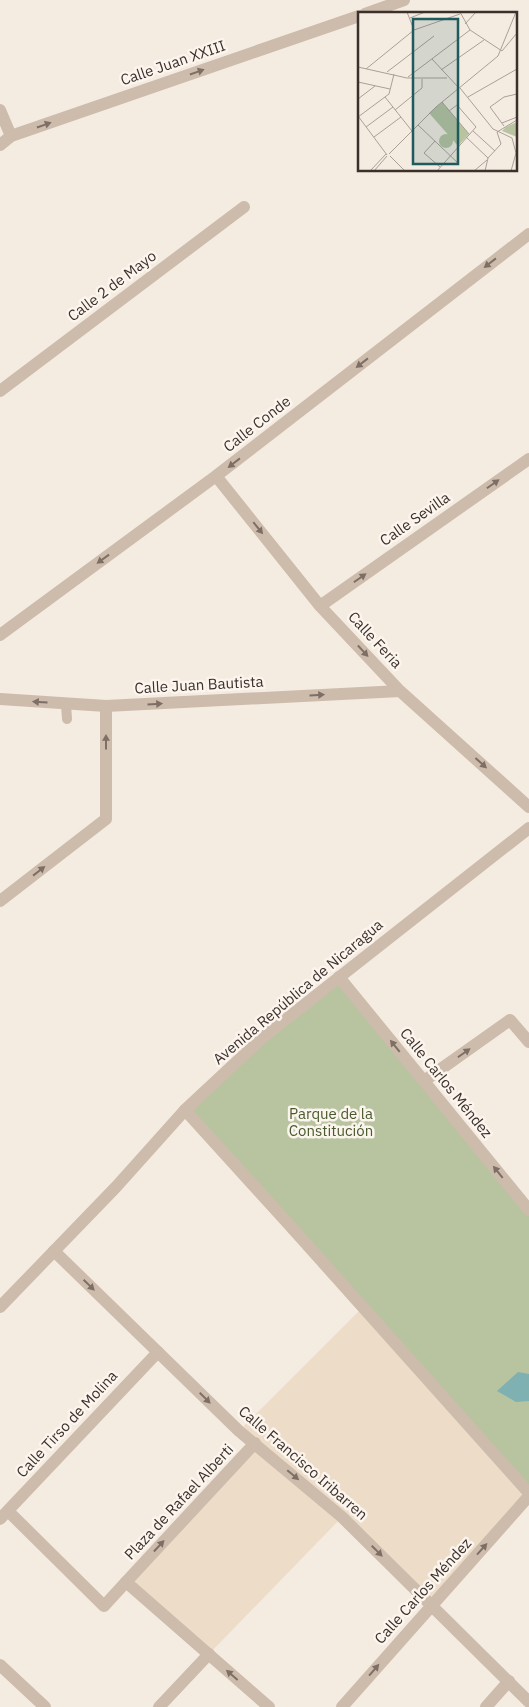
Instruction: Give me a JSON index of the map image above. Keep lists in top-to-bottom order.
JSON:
{
  "streets": {
    "street": [
      "Calle Juan XXIII",
      "Calle 2 de Mayo",
      "Calle Conde",
      "Calle Sevilla",
      "Calle Feria",
      "Calle Juan Bautista",
      "Avenida República de Nicaragua",
      "Calle Carlos Méndez",
      "Calle Tirso de Molina",
      "Calle Francisco Iribarren",
      "Plaza de Rafael Alberti"
    ]
  },
  "crossings": [
    ["Calle Conde", "Calle Feria"],
    ["Calle Sevilla", "Calle Feria"],
    ["Calle Feria", "Calle Juan Bautista"],
    ["Avenida República de Nicaragua", "Calle Carlos Méndez"],
    ["Avenida República de Nicaragua", "Calle Francisco Iribarren"],
    ["Calle Carlos Méndez", "Calle Francisco Iribarren"],
    ["Calle Tirso de Molina", "Calle Francisco Iribarren"],
    ["Calle Tirso de Molina", "Plaza de Rafael Alberti"],
    ["Calle Francisco Iribarren", "Plaza de Rafael Alberti"]
  ],
  "one_way": [
    "Calle Juan XXIII",
    "Calle Conde",
    "Calle Sevilla",
    "Calle Feria",
    "Calle Francisco Iribarren",
    "Plaza de Rafael Alberti"
  ],
  "parks": ["Parque de la Constitución"]
}
